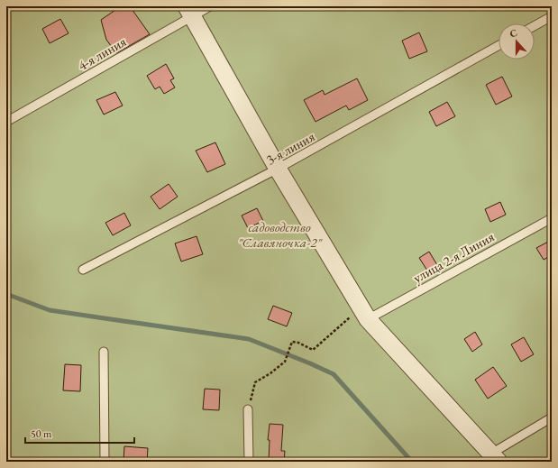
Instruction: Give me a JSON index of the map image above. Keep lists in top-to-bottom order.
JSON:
{
  "streets": {
    "lane": ["4-я линия", "3-я линия", "улица 2-я Линия"]
  },
  "parks": ["садоводство \"Славяночка-2\""],
  "scale_bar": "50 m",
  "north": "top"
}
